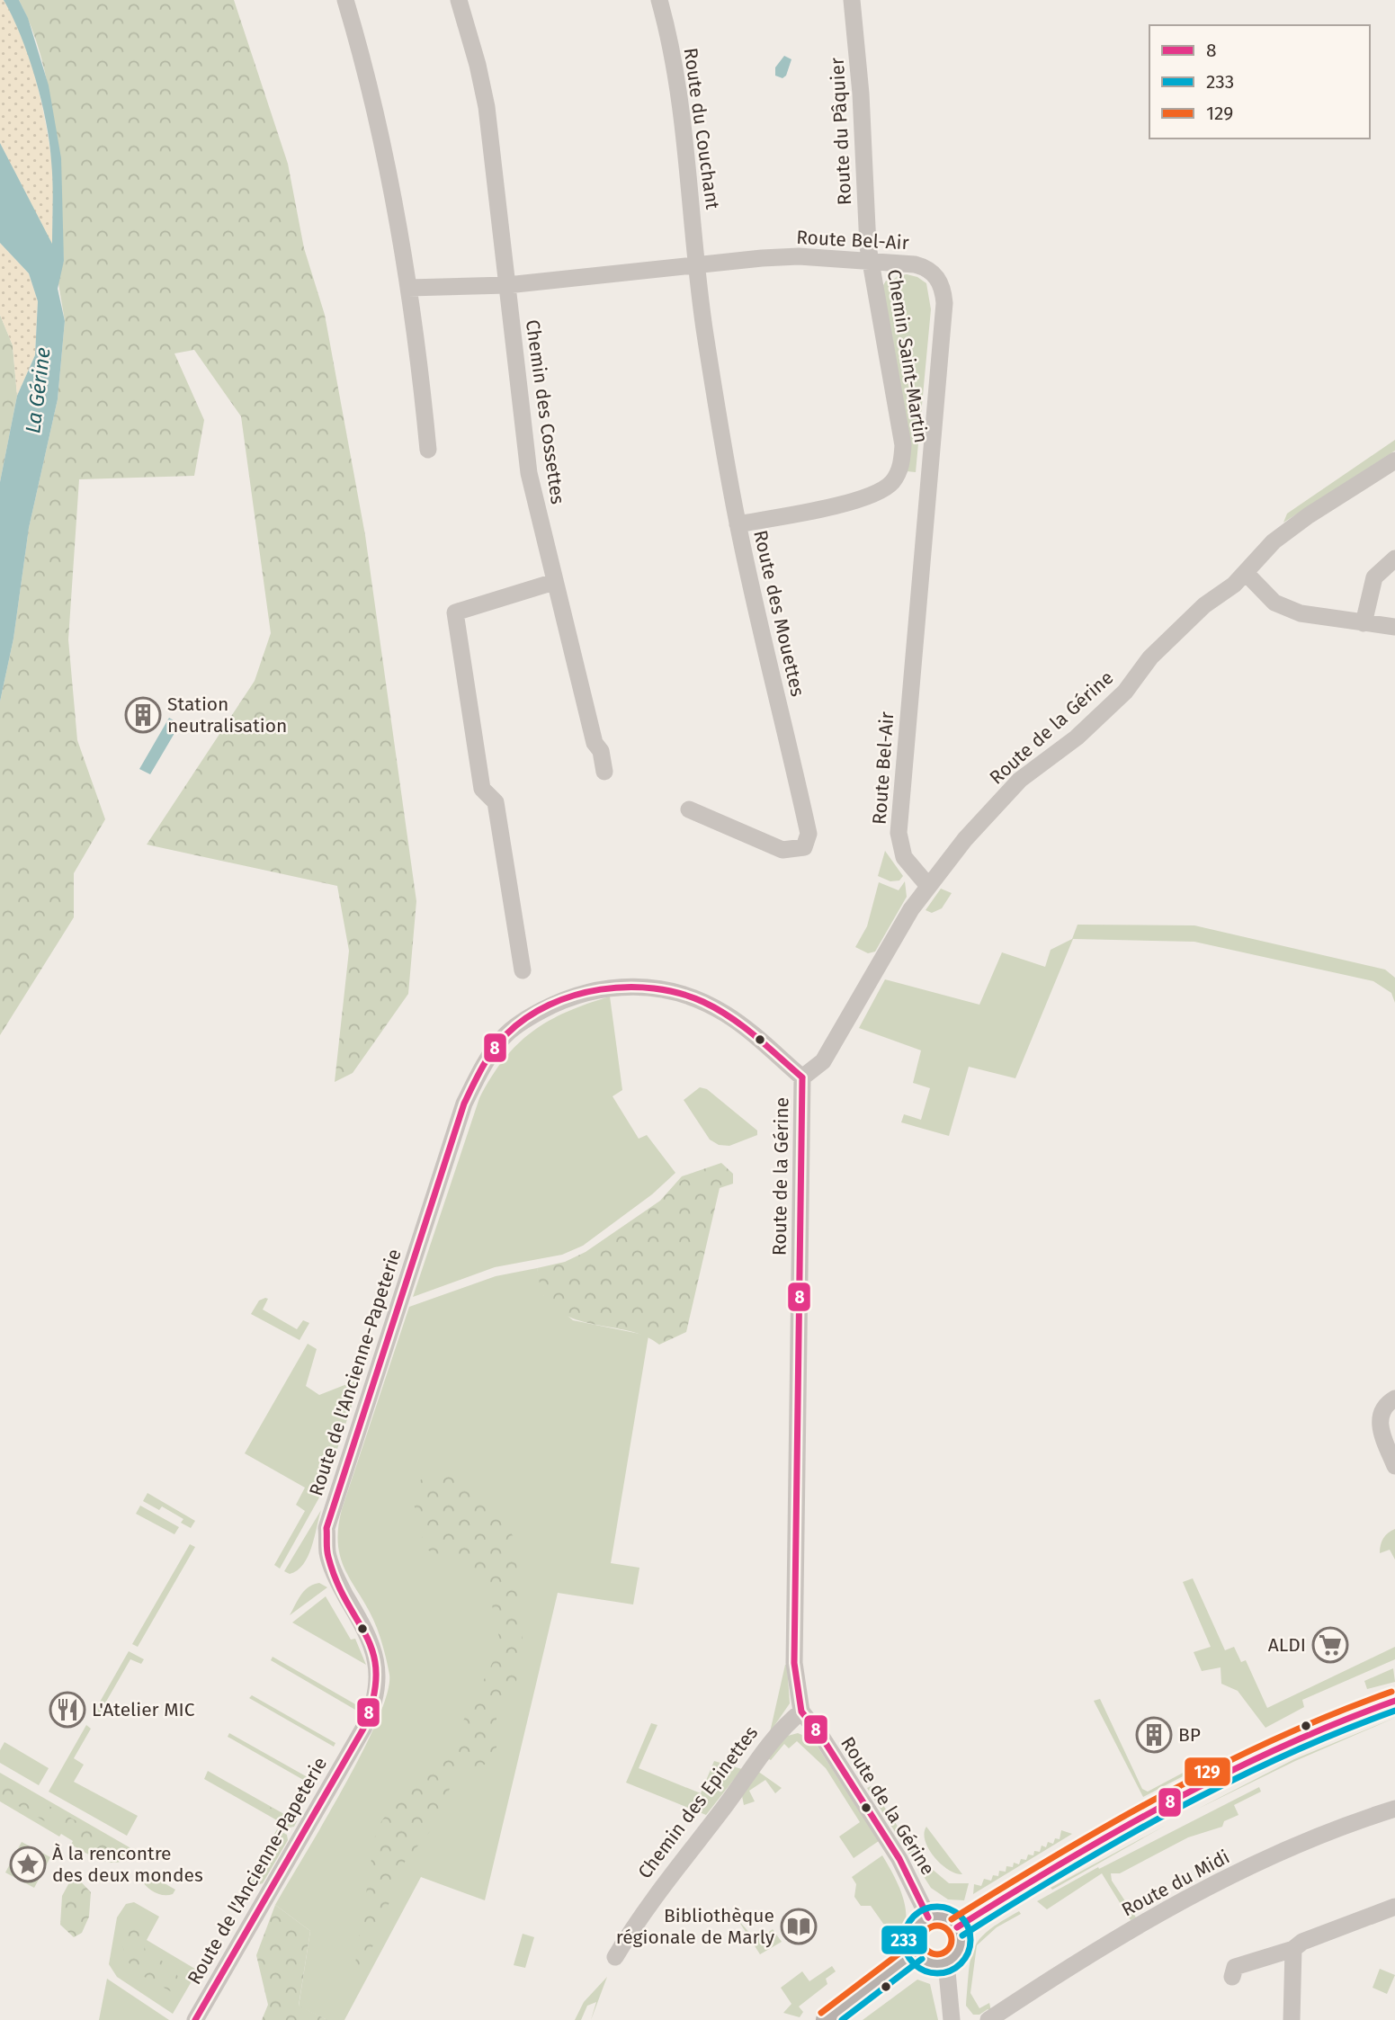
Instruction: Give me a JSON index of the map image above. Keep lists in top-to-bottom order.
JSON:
{
  "streets": {
    "street": [
      "Route du Couchant",
      "Route du Pâquier",
      "Route Bel-Air",
      "Chemin Saint-Martin",
      "Chemin des Cossettes",
      "Route des Mouettes",
      "Route de la Gérine",
      "Route de l'Ancienne-Papeterie",
      "Chemin des Epinettes",
      "Route du Midi"
    ]
  },
  "crossings": [
    ["Route du Couchant", "Route Bel-Air"],
    ["Route du Couchant", "Route des Mouettes"],
    ["Route du Pâquier", "Route Bel-Air"],
    ["Route du Pâquier", "Chemin Saint-Martin"],
    ["Route Bel-Air", "Chemin Saint-Martin"],
    ["Route Bel-Air", "Chemin des Cossettes"],
    ["Route Bel-Air", "Route des Mouettes"],
    ["Route Bel-Air", "Route de la Gérine"],
    ["Chemin Saint-Martin", "Route des Mouettes"],
    ["Route de la Gérine", "Route de l'Ancienne-Papeterie"],
    ["Route de la Gérine", "Chemin des Epinettes"]
  ],
  "water": ["La Gérine"],
  "places": {
    "building": ["Station neutralisation", "BP"],
    "supermarket": ["ALDI"],
    "restaurant": ["L'Atelier MIC"],
    "place": ["À la rencontre des deux mondes"],
    "library": ["Bibliothèque régionale de Marly"]
  },
  "lines": ["transit line 8", "transit line 129", "transit line 233"],
  "legend": ["8", "233", "129"]
}
